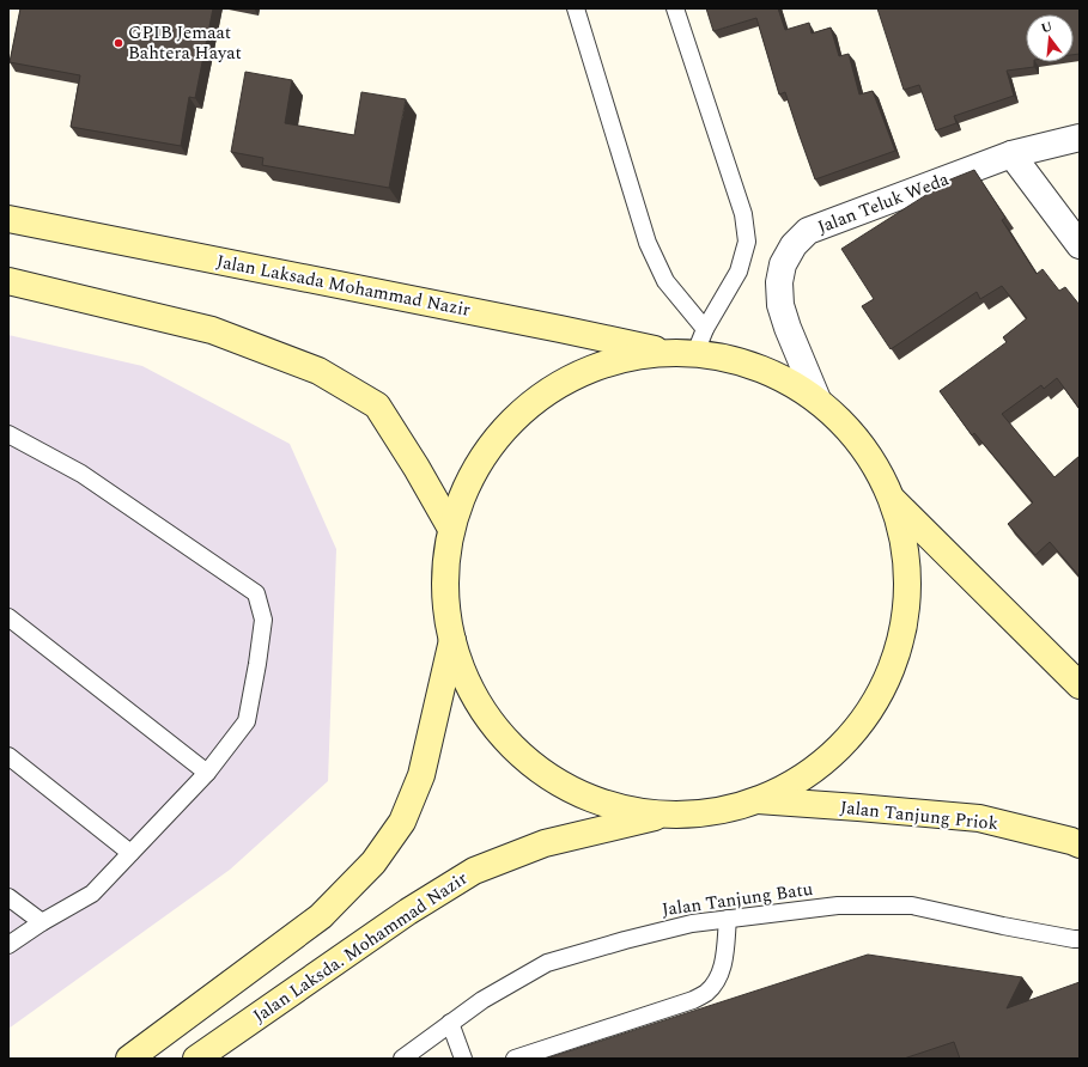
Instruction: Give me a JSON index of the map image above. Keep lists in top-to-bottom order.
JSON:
{
  "streets": {
    "main road": ["Jalan Laksada Mohammad Nazir", "Jalan Tanjung Priok", "Jalan Laksda. Mohammad Nazir"],
    "street": ["Jalan Teluk Weda"],
    "lane": ["Jalan Tanjung Batu"]
  },
  "places": ["GPIB Jemaat Bahtera Hayat"],
  "north": "top"
}
